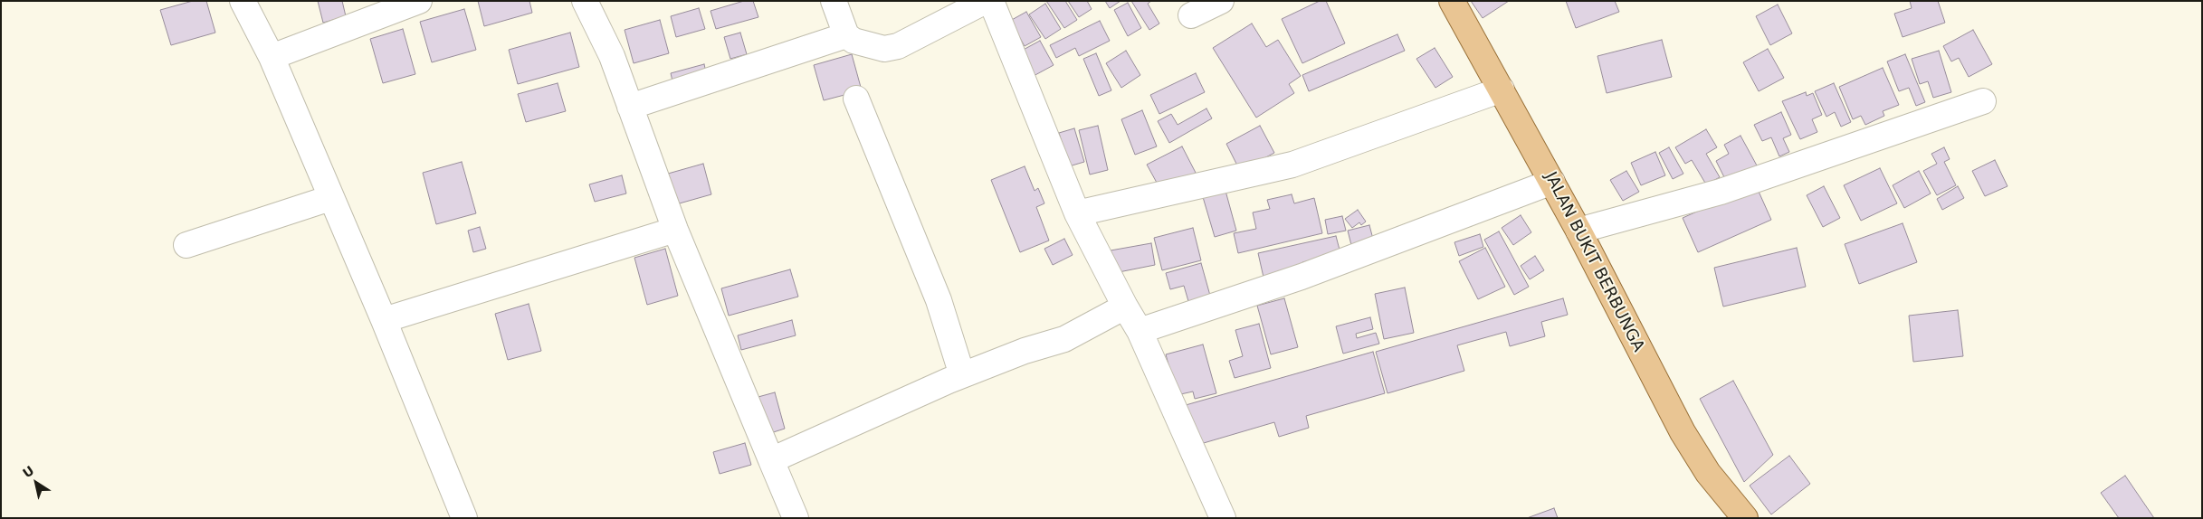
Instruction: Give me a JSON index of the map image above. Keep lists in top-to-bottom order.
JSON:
{
  "streets": {
    "main road": ["JALAN BUKIT BERBUNGA"]
  },
  "north": "top left"
}
